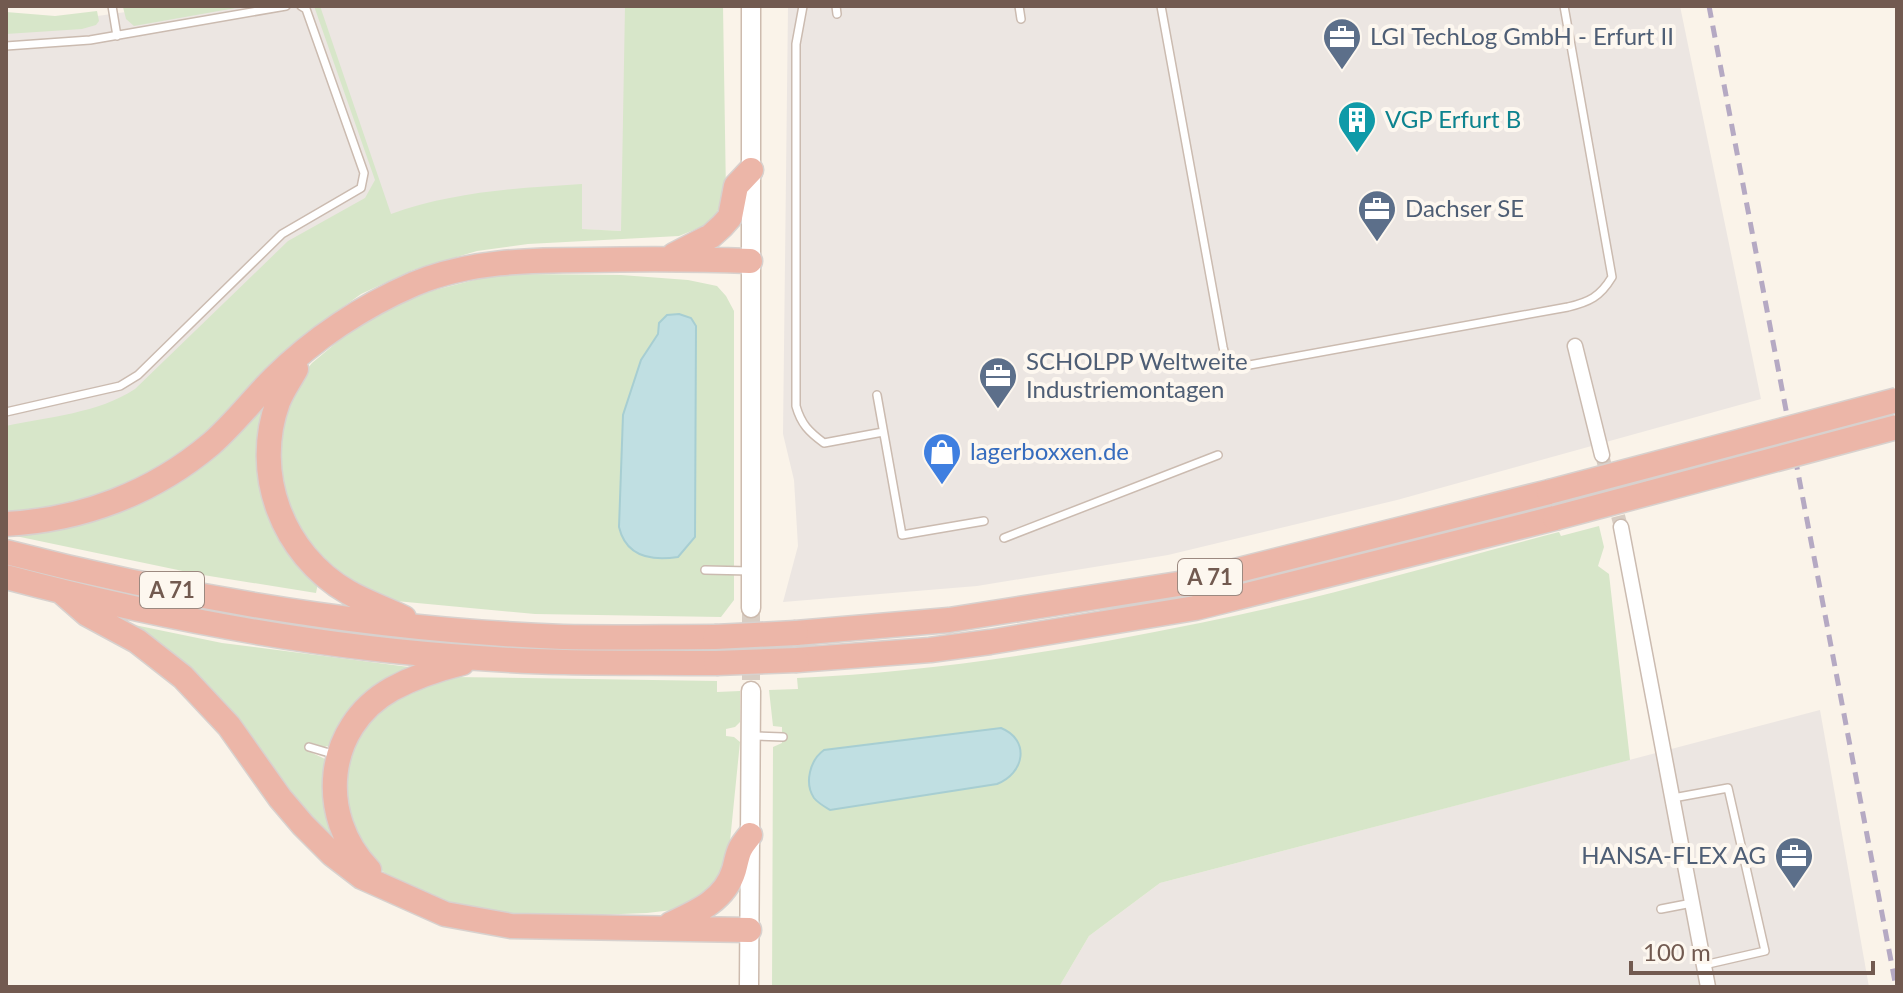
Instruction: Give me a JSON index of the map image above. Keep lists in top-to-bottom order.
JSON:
{
  "streets": {
    "highway": ["A 71"]
  },
  "places": {
    "office": [
      "LGI TechLog GmbH - Erfurt II",
      "Dachser SE",
      "SCHOLPP Weltweite Industriemontagen",
      "HANSA-FLEX AG"
    ],
    "building": ["VGP Erfurt B"],
    "shop": ["lagerboxxen.de"]
  },
  "scale_bar": "100 m"
}
